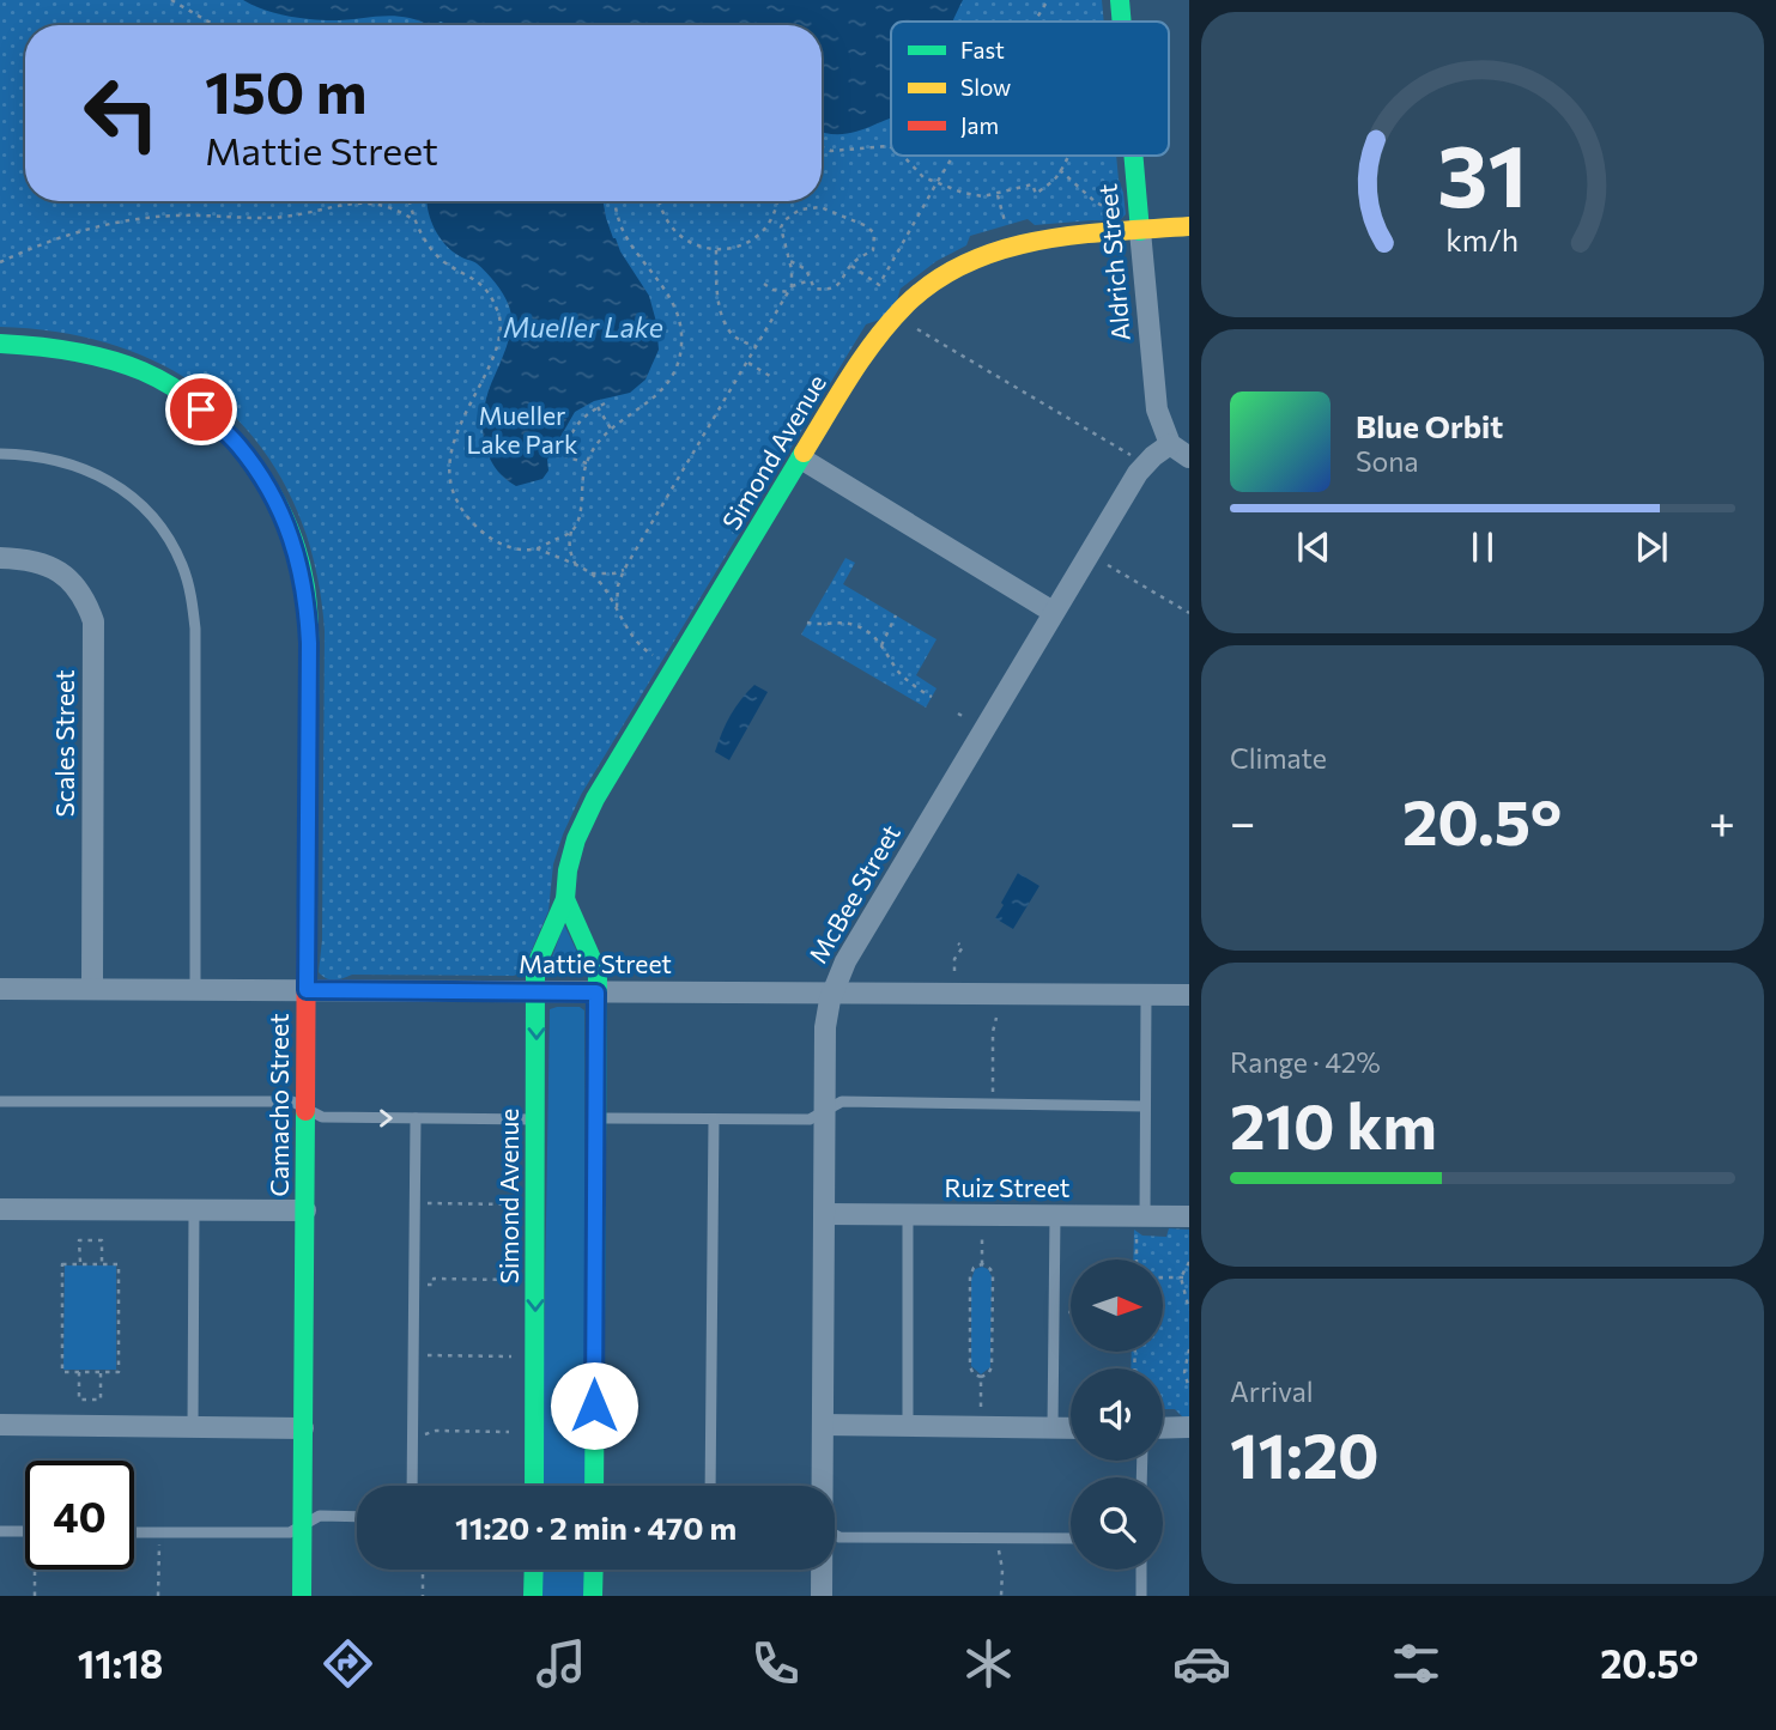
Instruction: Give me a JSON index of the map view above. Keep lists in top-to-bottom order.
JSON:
{
  "streets": {
    "street": [
      "Aldrich Street",
      "Simond Avenue",
      "Scales Street",
      "McBee Street",
      "Mattie Street",
      "Camacho Street",
      "Ruiz Street"
    ]
  },
  "crossings": [
    ["Aldrich Street", "Simond Avenue"],
    ["Aldrich Street", "McBee Street"],
    ["Simond Avenue", "Mattie Street"],
    ["Scales Street", "Mattie Street"],
    ["McBee Street", "Mattie Street"],
    ["McBee Street", "Ruiz Street"],
    ["Mattie Street", "Camacho Street"]
  ],
  "water": ["Mueller Lake"],
  "parks": ["Mueller Lake Park"],
  "legend": ["Fast", "Slow", "Jam"],
  "north": "right",
  "page": {
    "turn": ["150 m", "Mattie Street"],
    "song": ["Blue Orbit", "Sona"],
    "tile": [
      "Climate",
      ["Range · 42%", "210 km"],
      ["Arrival", "11:20"]
    ],
    "heat": ["−", "20.5°", "+"],
    "limit": "40",
    "trip": "11:20 · 2 min · 470 m",
    "tabs": ["11:18", "20.5°"],
    "gauge": ["31", "km/h"]
  }
}
